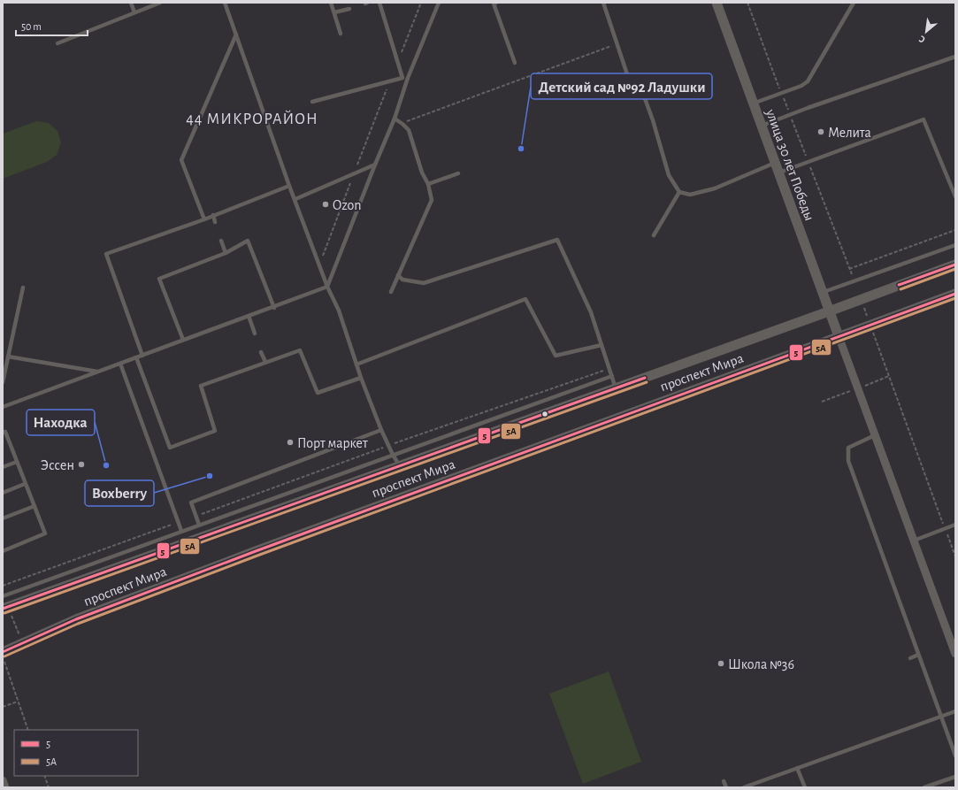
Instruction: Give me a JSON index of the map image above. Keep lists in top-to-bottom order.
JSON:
{
  "streets": {
    "street": ["улица 30 лет Победы", "проспект Мира"]
  },
  "crossings": [
    ["улица 30 лет Победы", "проспект Мира"]
  ],
  "districts": ["44 МИКРОРАЙОН"],
  "places": [
    "Мелита",
    "Детский сад №92 Ладушки",
    "Ozon",
    "Порт маркет",
    "Эссен",
    "Находка",
    "Boxberry",
    "Школа №36"
  ],
  "lines": ["transit line 5", "transit line 5А"],
  "legend": ["5", "5А"],
  "scale_bar": "50 m",
  "north": "bottom left"
}
